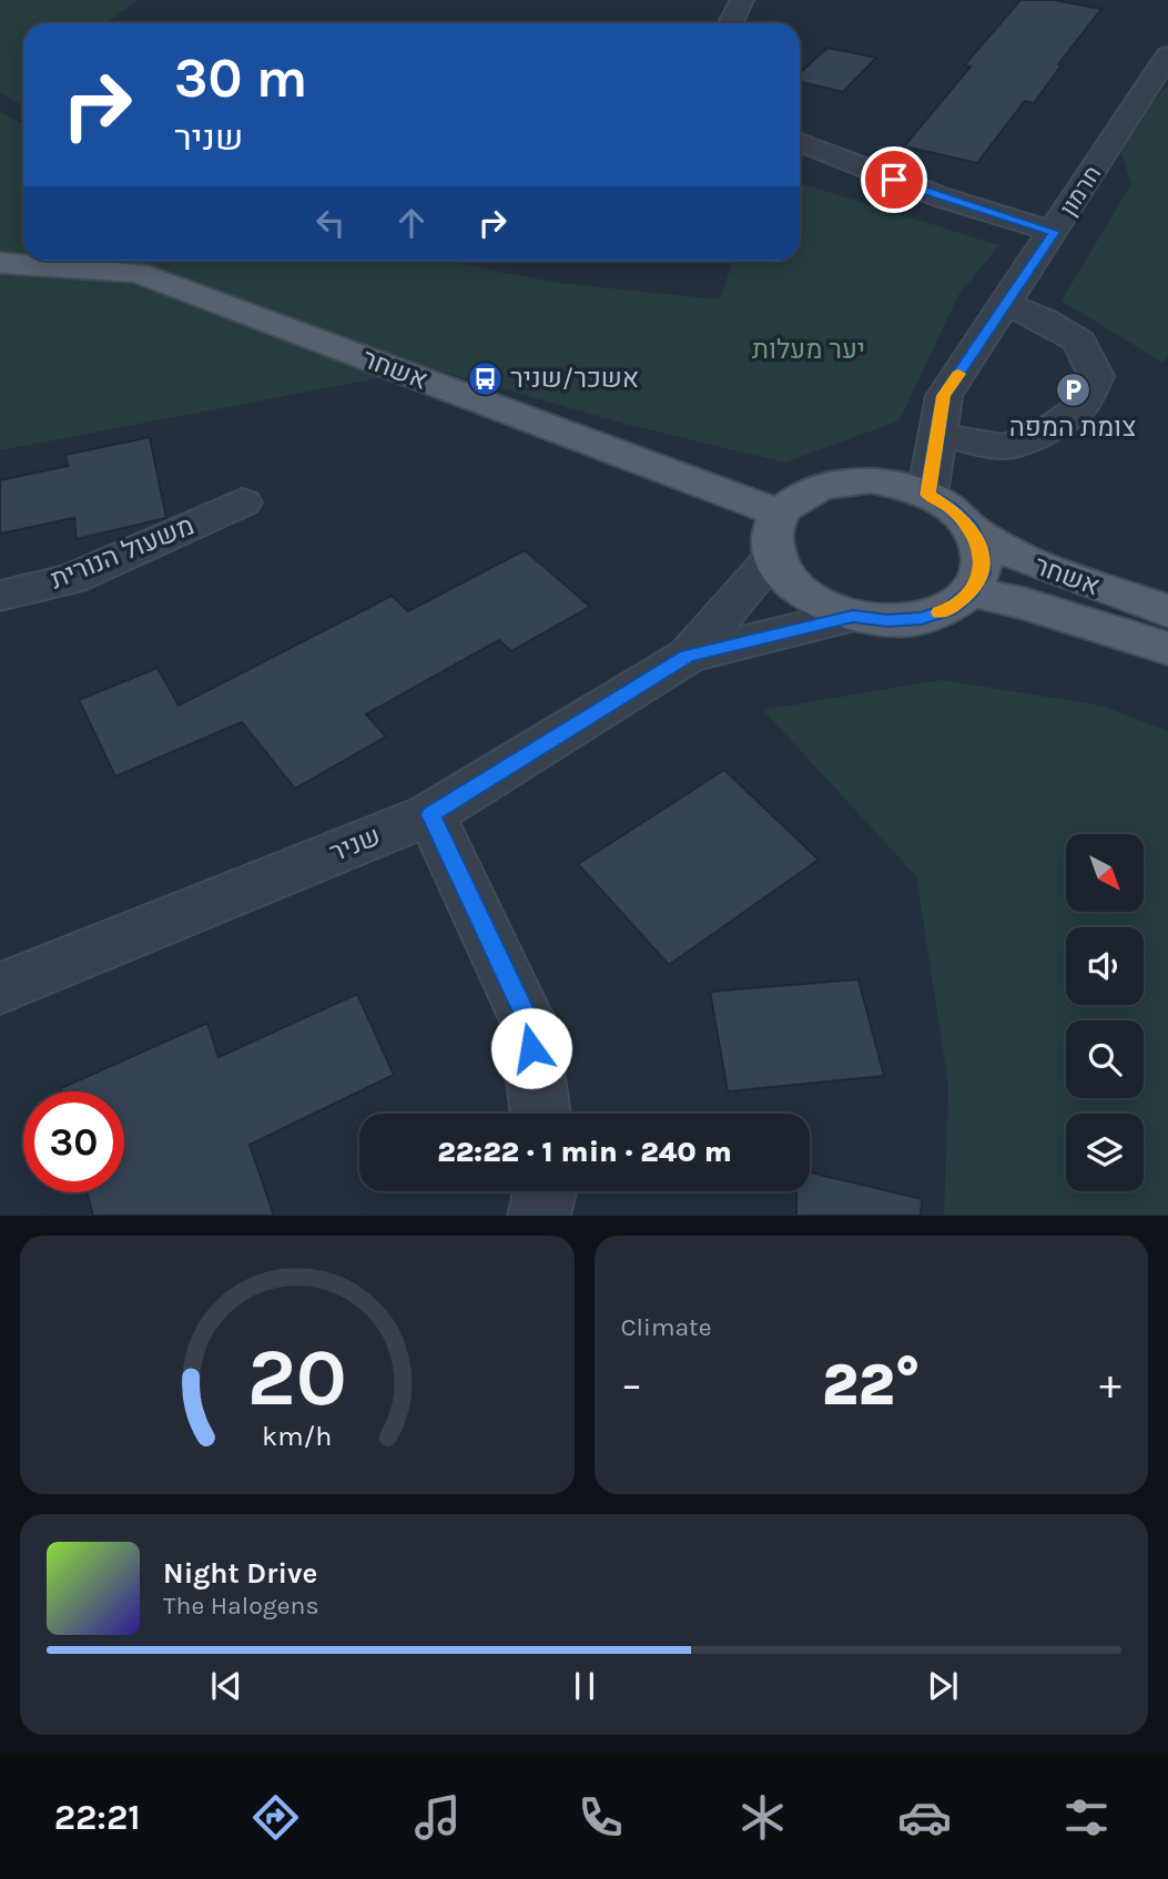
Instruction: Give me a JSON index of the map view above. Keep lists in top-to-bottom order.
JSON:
{
  "streets": {
    "main road": ["אשחר"],
    "street": ["חרמון", "משעול הנורית", "שניר"]
  },
  "crossings": [
    ["חרמון", "אשחר"],
    ["חרמון", "שניר"],
    ["אשחר", "שניר"]
  ],
  "parks": ["יער מעלות"],
  "places": {
    "bus stop": ["אשכר/שניר"],
    "parking": ["צומת המפה"]
  },
  "north": "bottom right",
  "page": {
    "turn": ["30 m", "שניר"],
    "limit": "30",
    "trip": "22:22 · 1 min · 240 m",
    "tile": "Climate",
    "heat": ["−", "22°", "+"],
    "song": ["Night Drive", "The Halogens"],
    "tabs": "22:21",
    "gauge": ["20", "km/h"]
  }
}
